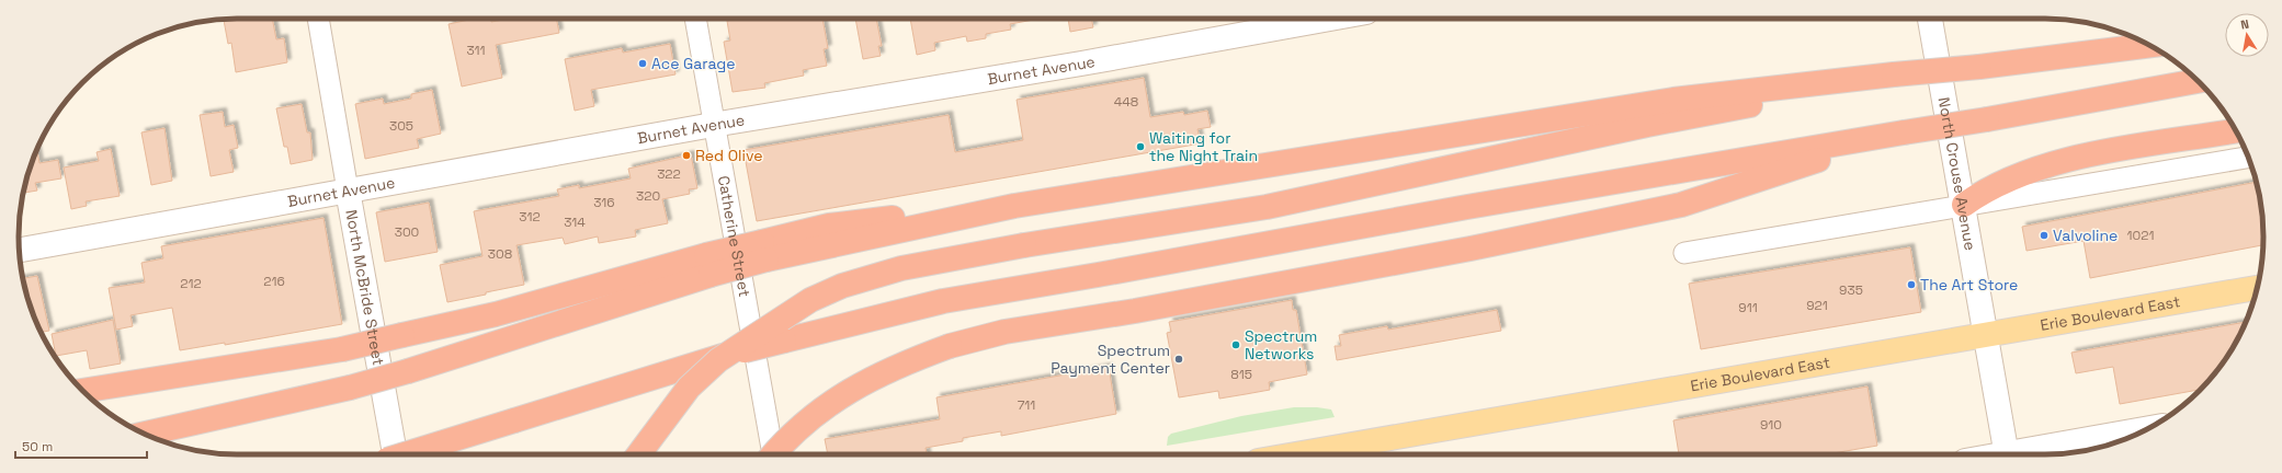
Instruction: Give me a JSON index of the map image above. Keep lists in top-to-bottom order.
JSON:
{
  "streets": {
    "main road": ["Erie Boulevard East"],
    "street": [
      "Burnet Avenue",
      "North Crouse Avenue",
      "Catherine Street",
      "North McBride Street"
    ]
  },
  "crossings": [
    ["Burnet Avenue", "Catherine Street"],
    ["Burnet Avenue", "North McBride Street"],
    ["North Crouse Avenue", "Erie Boulevard East"]
  ],
  "places": [
    "Ace Garage",
    "Waiting for the Night Train",
    "Red Olive",
    "Valvoline",
    "The Art Store",
    "Spectrum Networks",
    "Spectrum Payment Center"
  ],
  "house_numbers": [
    "311",
    "448",
    "305",
    "322",
    "320",
    "316",
    "312",
    "314",
    "300",
    "1021",
    "308",
    "216",
    "212",
    "935",
    "921",
    "911",
    "815",
    "711",
    "910"
  ],
  "scale_bar": "50 m",
  "north": "top"
}
